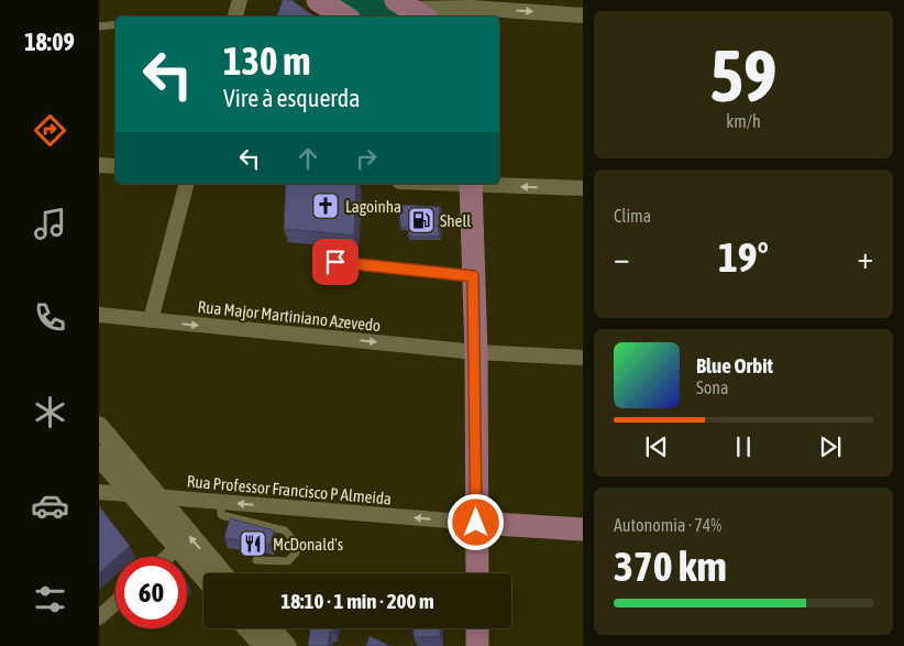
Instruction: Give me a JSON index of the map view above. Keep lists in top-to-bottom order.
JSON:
{
  "streets": {
    "street": ["Rua Major Martiniano Azevedo", "Rua Professor Francisco P Almeida"]
  },
  "one_way": ["Rua Major Martiniano Azevedo", "Rua Professor Francisco P Almeida"],
  "places": {
    "church": ["Lagoinha"],
    "fuel station": ["Shell"],
    "restaurant": ["McDonald's"]
  },
  "page": {
    "tabs": "18:09",
    "tile": [
      ["59", "km/h"],
      "Clima",
      ["Autonomia · 74%", "370 km"]
    ],
    "turn": ["130 m", "Vire à esquerda"],
    "heat": ["−", "19°", "+"],
    "song": ["Blue Orbit", "Sona"],
    "limit": "60",
    "trip": "18:10 · 1 min · 200 m"
  }
}
